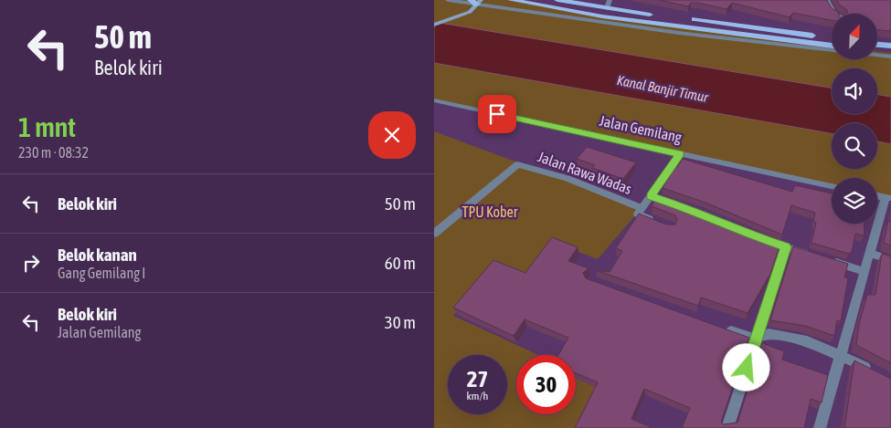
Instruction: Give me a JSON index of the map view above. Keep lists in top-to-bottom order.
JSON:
{
  "streets": {
    "street": ["Jalan Gemilang", "Jalan Rawa Wadas"]
  },
  "water": ["Kanal Banjir Timur"],
  "parks": ["TPU Kober"],
  "north": "top right",
  "page": {
    "turn": ["50 m", "Belok kiri"],
    "heading": ["1 mnt", "230 m · 08:32"],
    "list": [
      {
        "name": "Belok kiri",
        "value": "50 m"
      },
      {
        "name": "Belok kanan",
        "note": "Gang Gemilang I",
        "value": "60 m"
      },
      {
        "name": "Belok kiri",
        "note": "Jalan Gemilang",
        "value": "30 m"
      }
    ],
    "speed": "27 km/h",
    "limit": "30"
  }
}
